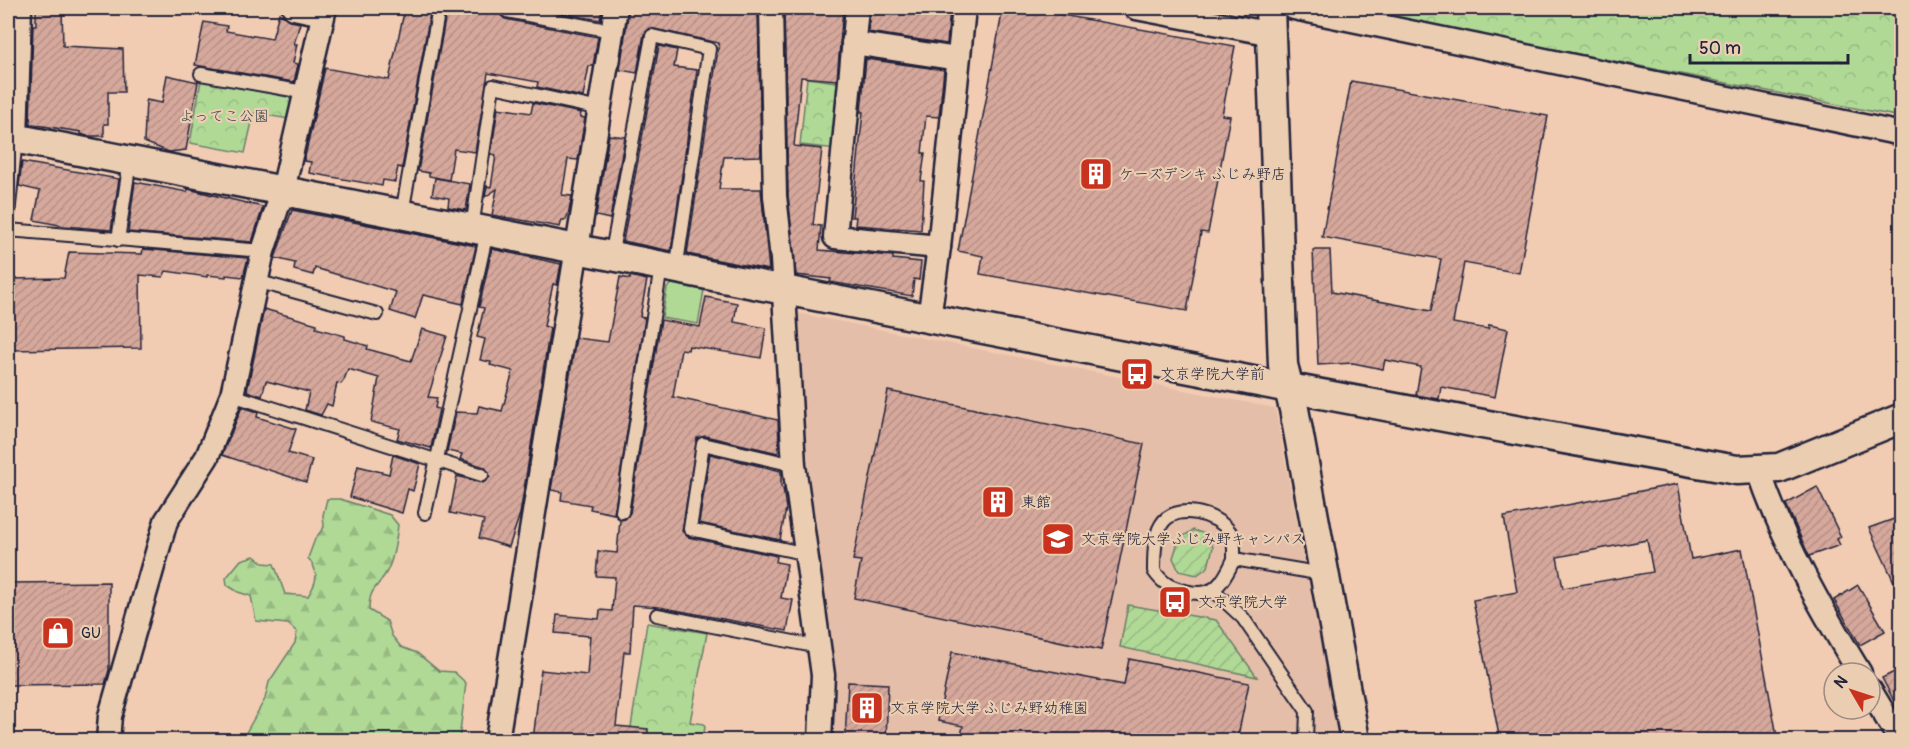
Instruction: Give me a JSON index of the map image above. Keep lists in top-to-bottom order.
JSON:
{
  "parks": ["よってこ公園"],
  "places": {
    "building": ["ケーズデンキ ふじみ野店", "東館", "文京学院大学 ふじみ野幼稚園"],
    "bus stop": ["文京学院大学前", "文京学院大学"],
    "school or university": ["文京学院大学ふじみ野キャンパス"],
    "shop": ["GU"]
  },
  "scale_bar": "50 m",
  "north": "top left"
}
